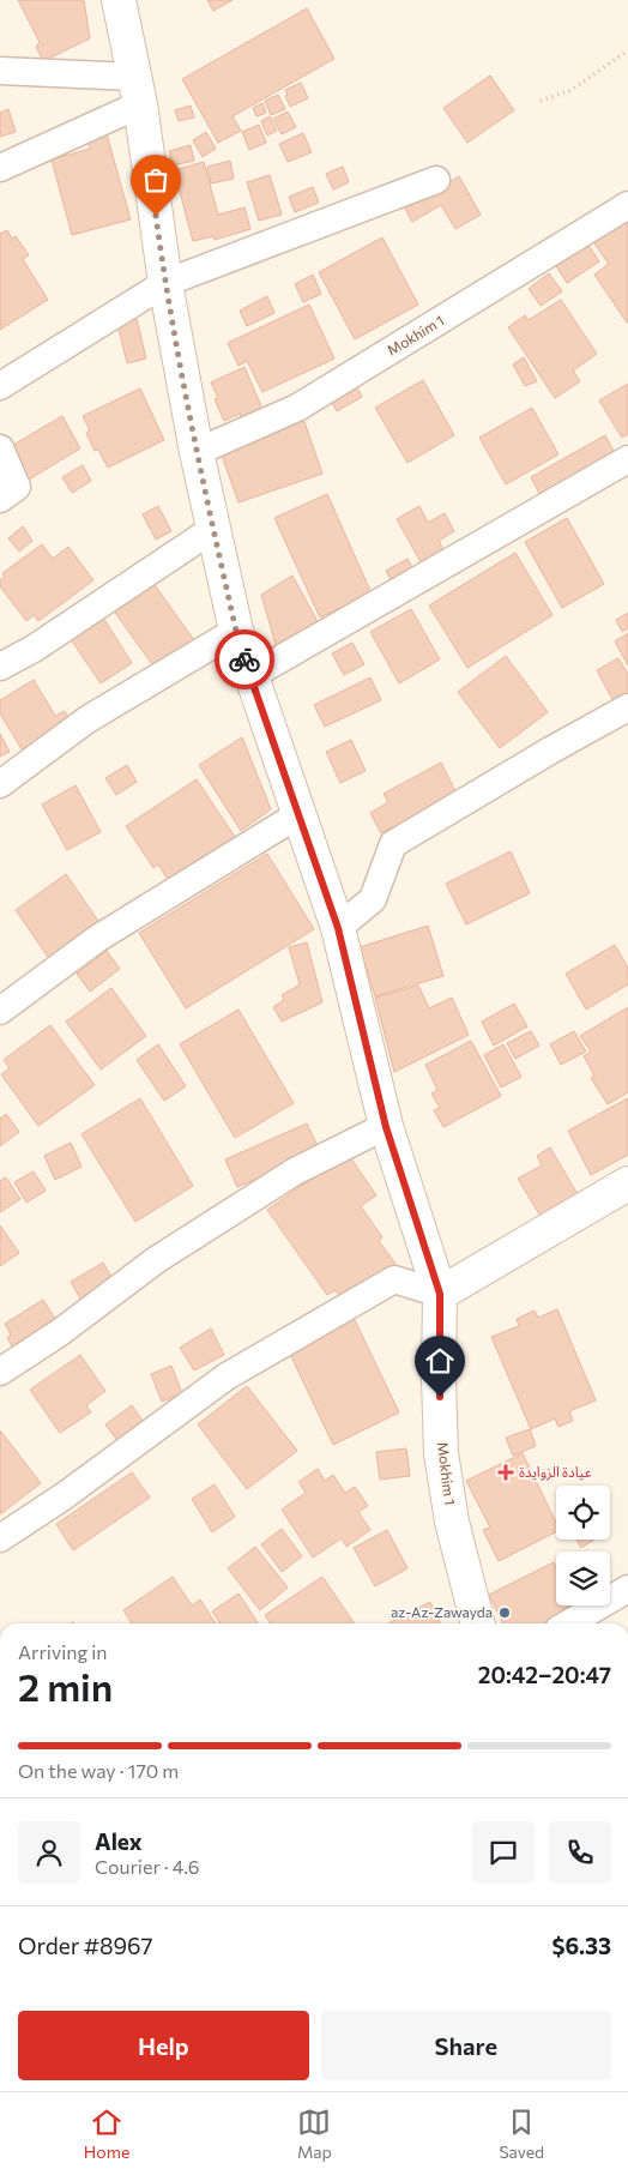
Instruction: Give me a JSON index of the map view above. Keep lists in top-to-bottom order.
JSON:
{
  "streets": {
    "street": ["Mokhim 1"]
  },
  "places": {
    "health": ["عيادة الزوايدة"],
    "other": ["az-Az-Zawayda"]
  },
  "page": {
    "heading": ["2 min", "Arriving in", "20:42–20:47"],
    "panel": [
      "Alex",
      "Courier · 4.6",
      "Order #8967",
      "$6.33"
    ],
    "bar": "On the way · 170 m",
    "buttons": ["Help", "Share"],
    "tabs": ["Home", "Map", "Saved"]
  }
}
